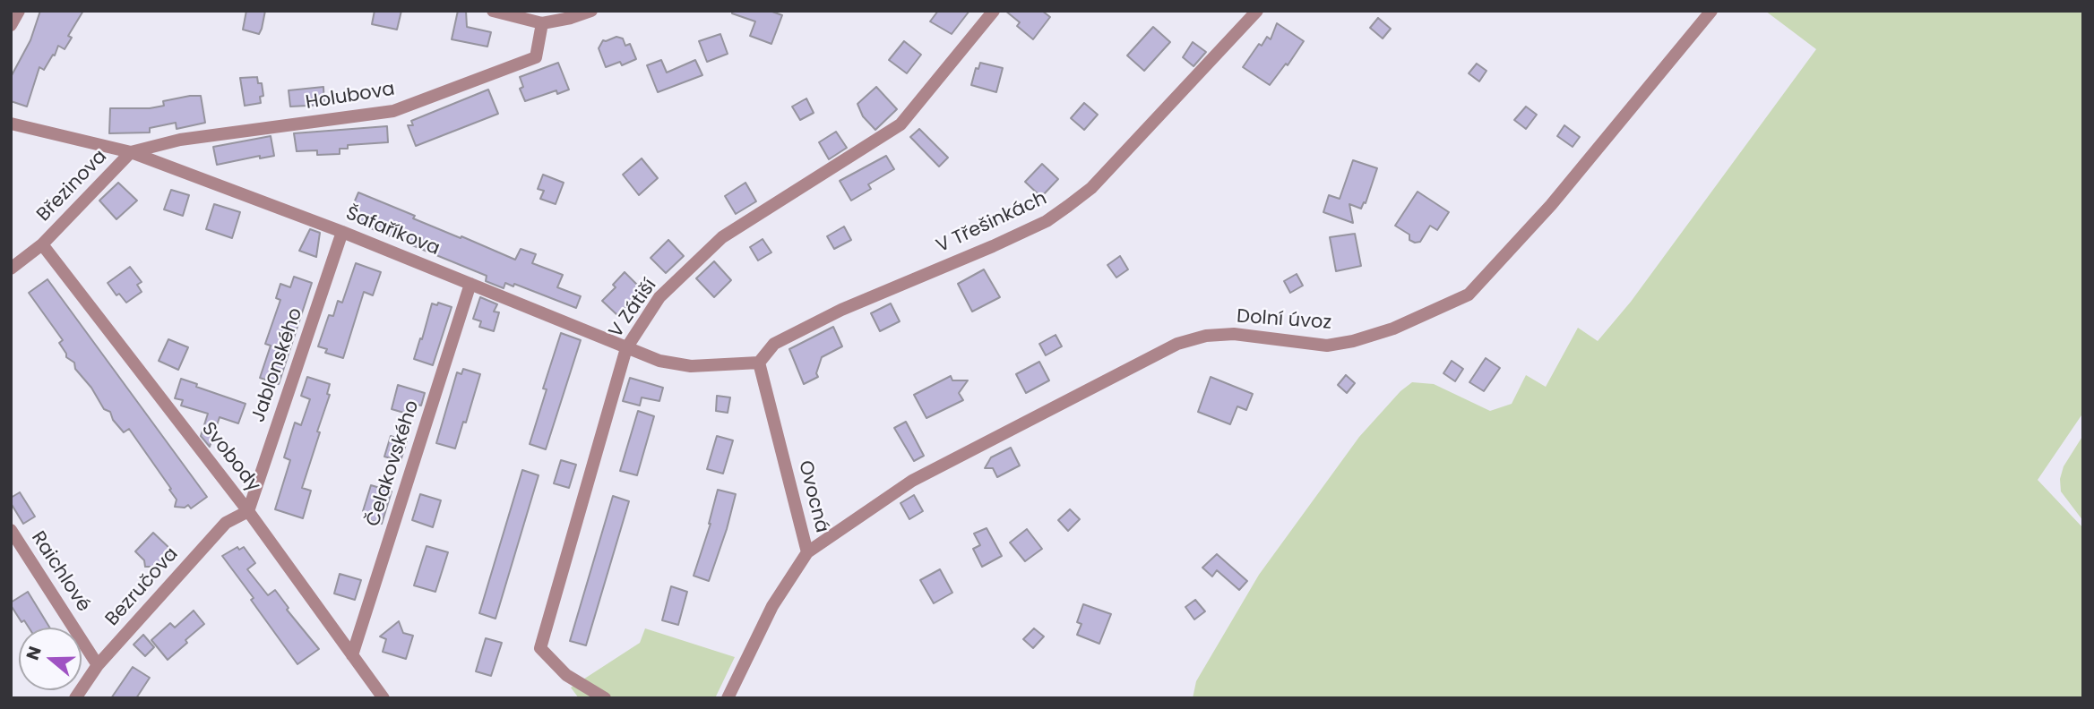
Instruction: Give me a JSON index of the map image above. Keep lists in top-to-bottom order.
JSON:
{
  "streets": {
    "street": [
      "Holubova",
      "Březinova",
      "V Třešinkách",
      "Šafaříkova",
      "V Zátiší",
      "Dolní úvoz",
      "Jablonského",
      "Svobody",
      "Čelakovského",
      "Ovocná",
      "Raichlové",
      "Bezručova"
    ]
  },
  "crossings": [
    ["Holubova", "Březinova"],
    ["Holubova", "Šafaříkova"],
    ["Březinova", "Šafaříkova"],
    ["Březinova", "Svobody"],
    ["V Třešinkách", "Šafaříkova"],
    ["V Třešinkách", "Ovocná"],
    ["Šafaříkova", "V Zátiší"],
    ["Šafaříkova", "Jablonského"],
    ["Šafaříkova", "Čelakovského"],
    ["Šafaříkova", "Ovocná"],
    ["Dolní úvoz", "Ovocná"],
    ["Jablonského", "Svobody"],
    ["Jablonského", "Bezručova"],
    ["Svobody", "Čelakovského"],
    ["Svobody", "Bezručova"],
    ["Raichlové", "Bezručova"]
  ],
  "north": "left"
}
